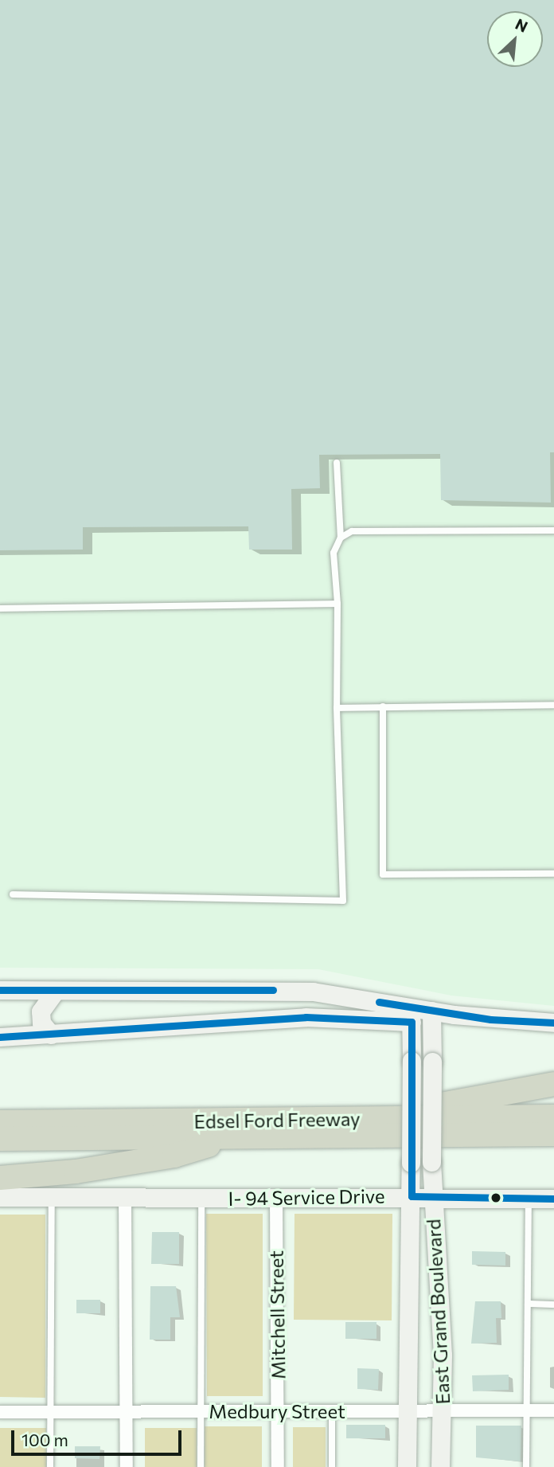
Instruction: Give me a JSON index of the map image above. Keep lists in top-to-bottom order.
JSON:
{
  "streets": {
    "highway": ["Edsel Ford Freeway"],
    "main road": ["I- 94 Service Drive", "East Grand Boulevard"],
    "street": ["Mitchell Street", "Medbury Street"]
  },
  "crossings": [
    ["I- 94 Service Drive", "East Grand Boulevard"],
    ["I- 94 Service Drive", "Mitchell Street"],
    ["East Grand Boulevard", "Medbury Street"],
    ["Mitchell Street", "Medbury Street"]
  ],
  "scale_bar": "100 m",
  "north": "top right"
}
